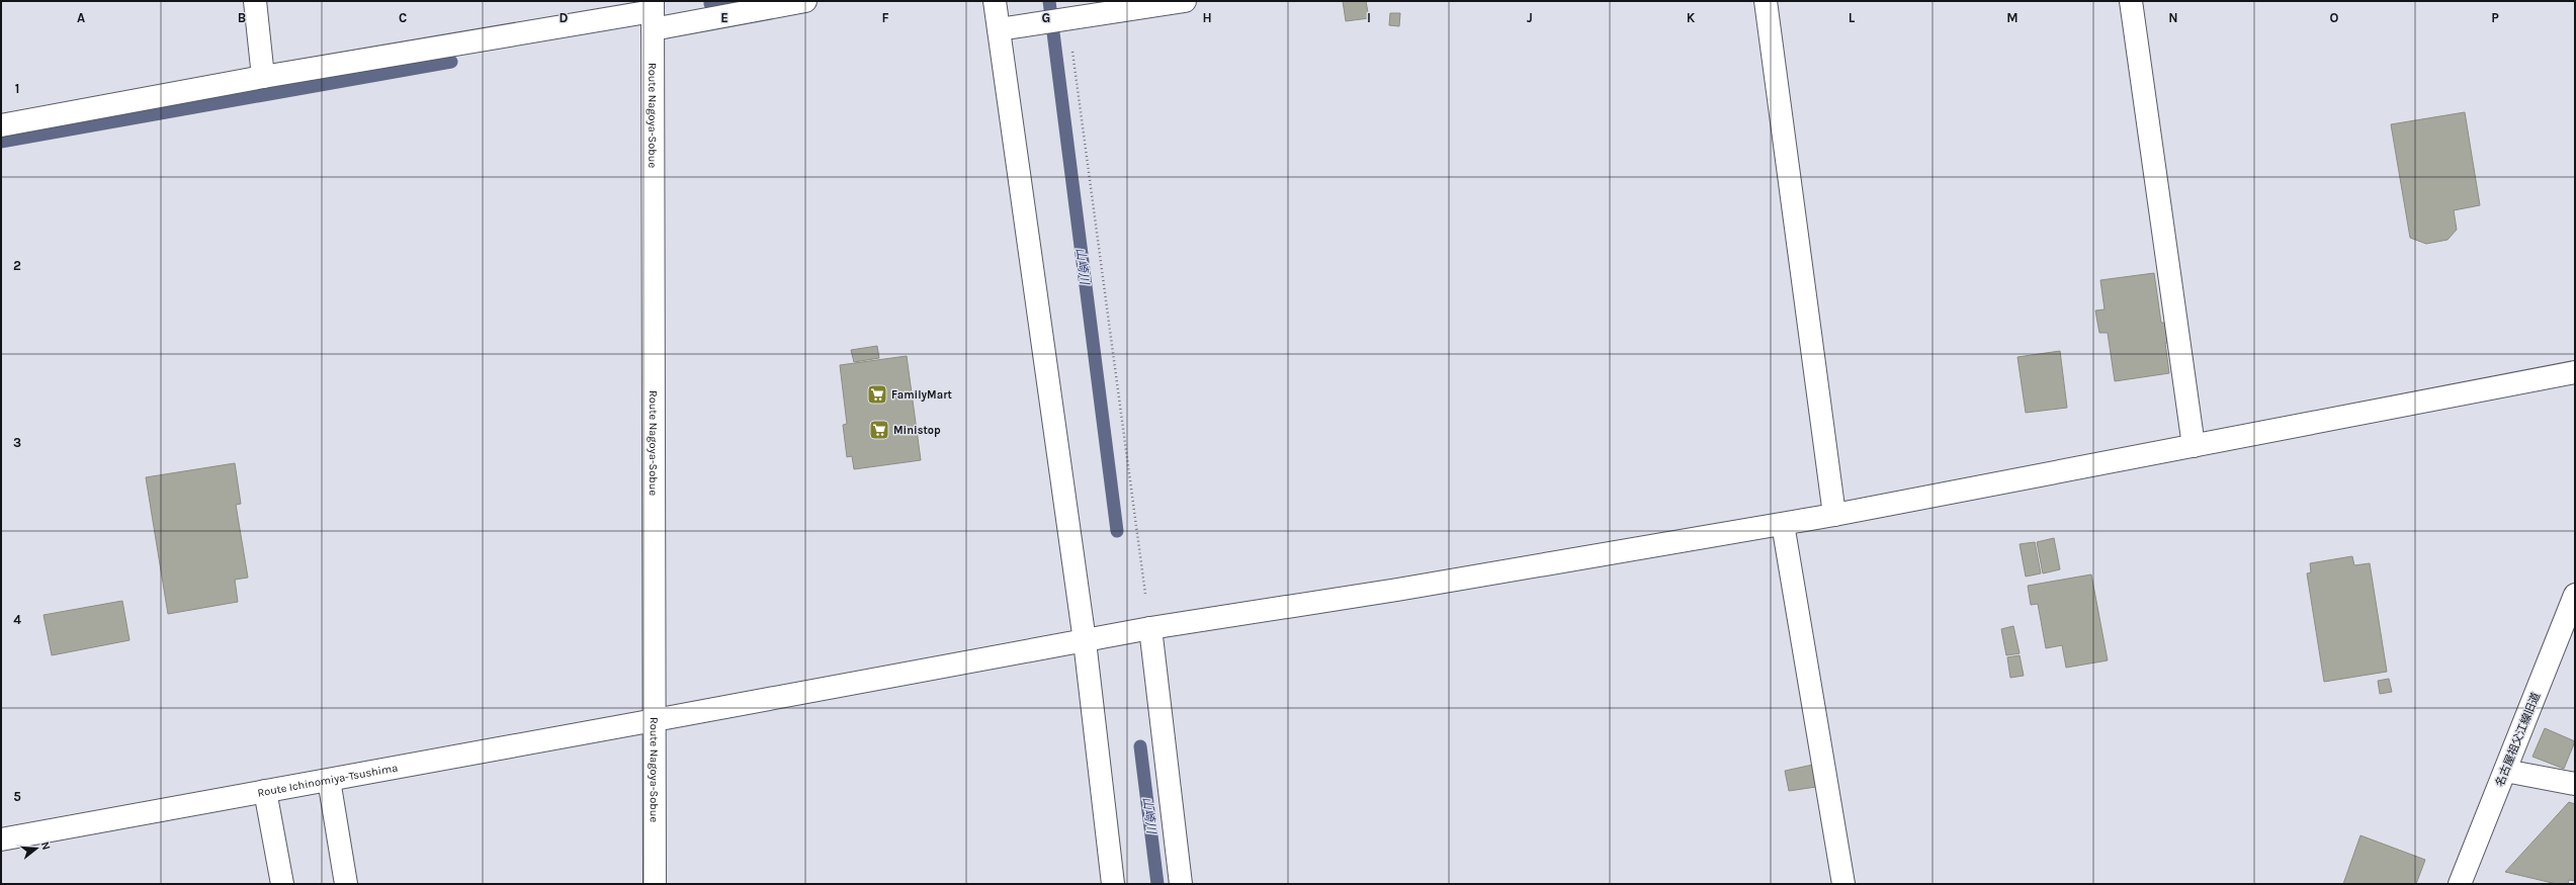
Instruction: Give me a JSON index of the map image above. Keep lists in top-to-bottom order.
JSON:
{
  "streets": {
    "street": ["Route Nagoya-Sobue", "名古屋祖父江線旧道", "Route Ichinomiya-Tsushima"]
  },
  "crossings": [
    ["Route Nagoya-Sobue", "Route Ichinomiya-Tsushima"]
  ],
  "water": ["山崎川"],
  "places": {
    "supermarket": ["FamilyMart", "Ministop"]
  },
  "north": "right",
  "grid": {
    "columns": [
      "A",
      "B",
      "C",
      "D",
      "E",
      "F",
      "G",
      "H",
      "I",
      "J",
      "K",
      "L",
      "M",
      "N",
      "O",
      "P"
    ],
    "rows": [
      "1",
      "2",
      "3",
      "4",
      "5"
    ]
  }
}
